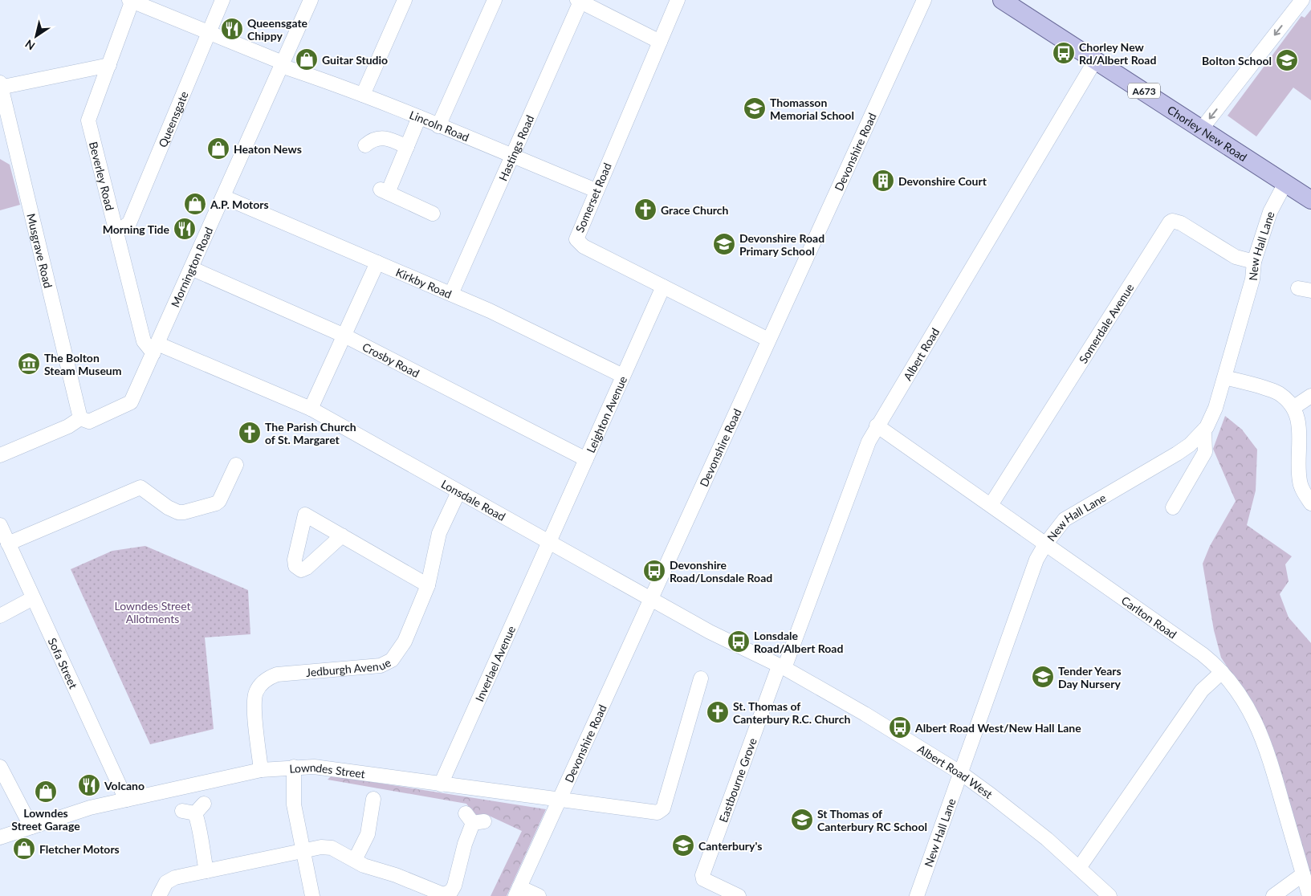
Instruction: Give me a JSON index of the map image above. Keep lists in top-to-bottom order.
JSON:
{
  "streets": {
    "main road": ["A673", "Chorley New Road"],
    "street": [
      "Queensgate",
      "Lincoln Road",
      "Hastings Road",
      "Devonshire Road",
      "Beverley Road",
      "Somerset Road",
      "New Hall Lane",
      "Musgrave Road",
      "Mornington Road",
      "Kirkby Road",
      "Somerdale Avenue",
      "Albert Road",
      "Crosby Road",
      "Leighton Avenue",
      "Lonsdale Road",
      "Carlton Road",
      "Sofa Street",
      "Inverlael Avenue",
      "Jedburgh Avenue",
      "Albert Road West",
      "Lowndes Street",
      "Eastbourne Grove"
    ]
  },
  "crossings": [
    ["Queensgate", "Lincoln Road"],
    ["Queensgate", "Beverley Road"],
    ["Lincoln Road", "Hastings Road"],
    ["Lincoln Road", "Beverley Road"],
    ["Lincoln Road", "Somerset Road"],
    ["Lincoln Road", "Mornington Road"],
    ["Chorley New Road", "New Hall Lane"],
    ["Chorley New Road", "Albert Road"],
    ["Hastings Road", "Kirkby Road"],
    ["Devonshire Road", "Somerset Road"],
    ["Devonshire Road", "Lonsdale Road"],
    ["Devonshire Road", "Lowndes Street"],
    ["Beverley Road", "Mornington Road"],
    ["Beverley Road", "Lonsdale Road"],
    ["Somerset Road", "Leighton Avenue"],
    ["New Hall Lane", "Somerdale Avenue"],
    ["New Hall Lane", "Carlton Road"],
    ["New Hall Lane", "Albert Road West"],
    ["Musgrave Road", "Mornington Road"],
    ["Mornington Road", "Kirkby Road"],
    ["Mornington Road", "Crosby Road"],
    ["Mornington Road", "Lonsdale Road"],
    ["Kirkby Road", "Leighton Avenue"],
    ["Somerdale Avenue", "Carlton Road"],
    ["Albert Road", "Lonsdale Road"],
    ["Albert Road", "Carlton Road"],
    ["Albert Road", "Albert Road West"],
    ["Albert Road", "Eastbourne Grove"],
    ["Crosby Road", "Leighton Avenue"],
    ["Leighton Avenue", "Lonsdale Road"],
    ["Leighton Avenue", "Inverlael Avenue"],
    ["Lonsdale Road", "Inverlael Avenue"],
    ["Lonsdale Road", "Jedburgh Avenue"],
    ["Lonsdale Road", "Albert Road West"],
    ["Lonsdale Road", "Eastbourne Grove"],
    ["Sofa Street", "Lowndes Street"],
    ["Inverlael Avenue", "Lowndes Street"],
    ["Jedburgh Avenue", "Lowndes Street"],
    ["Albert Road West", "Eastbourne Grove"]
  ],
  "parks": ["Lowndes Street Allotments"],
  "places": {
    "restaurant": ["Queensgate Chippy", "Morning Tide", "Volcano"],
    "bus stop": [
      "Chorley New Rd/Albert Road",
      "Devonshire Road/Lonsdale Road",
      "Lonsdale Road/Albert Road",
      "Albert Road West/New Hall Lane"
    ],
    "shop": [
      "Guitar Studio",
      "Heaton News",
      "A.P. Motors",
      "Lowndes Street Garage",
      "Fletcher Motors"
    ],
    "school or university": [
      "Bolton School",
      "Thomasson Memorial School",
      "Devonshire Road Primary School",
      "Tender Years Day Nursery",
      "St Thomas of Canterbury RC School",
      "Canterbury's"
    ],
    "building": ["Devonshire Court"],
    "church": ["Grace Church", "The Parish Church of St. Margaret", "St. Thomas of Canterbury R.C. Church"],
    "museum": ["The Bolton Steam Museum"]
  },
  "north": "bottom left"
}
